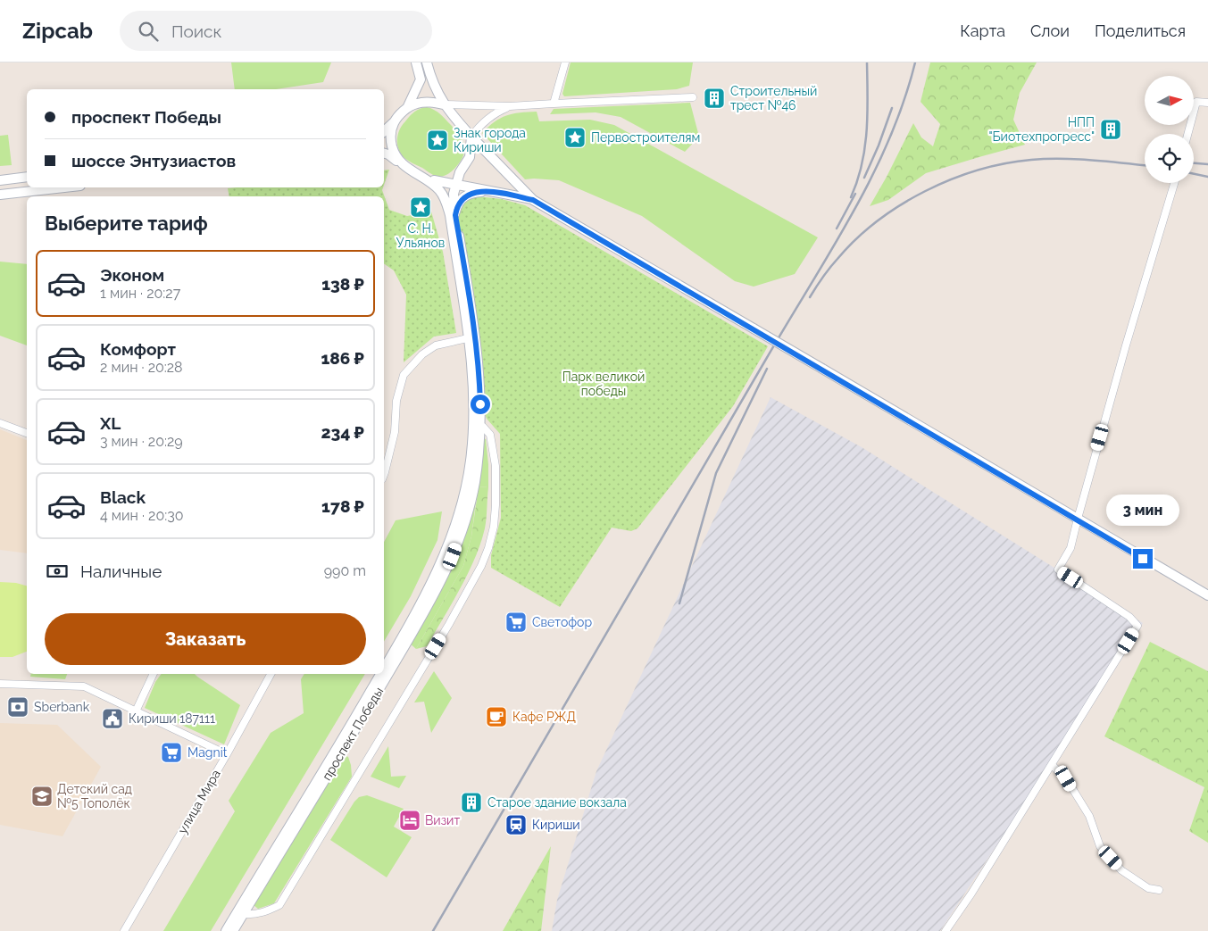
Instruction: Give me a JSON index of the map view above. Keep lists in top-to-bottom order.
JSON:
{
  "streets": {
    "main road": ["проспект Победы"],
    "street": ["улица Мира"]
  },
  "parks": ["Парк великой победы"],
  "places": {
    "building": ["Строительный трест №46", "НПП \"Биотехпрогресс\"", "Старое здание вокзала"],
    "place": ["Первостроителям", "Знак города Кириши", "С. Н. Ульянов"],
    "supermarket": ["Светофор", "Magnit"],
    "bank": ["Sberbank"],
    "cafe": ["Кафе РЖД"],
    "public building": ["Кириши 187111"],
    "school or university": ["Детский сад №5 Тополёк"],
    "hotel": ["Визит"],
    "station": ["Кириши"]
  },
  "north": "right",
  "page": {
    "header": "Zipcab",
    "search": "Поиск",
    "nav": ["Карта", "Слои", "Поделиться"],
    "banner": ["проспект Победы", "шоссе Энтузиастов"],
    "heading": "Выберите тариф",
    "list": [
      {
        "name": "Эконом",
        "note": "1 мин · 20:27",
        "value": "138 ₽"
      },
      {
        "name": "Комфорт",
        "note": "2 мин · 20:28",
        "value": "186 ₽"
      },
      {
        "name": "XL",
        "note": "3 мин · 20:29",
        "value": "234 ₽"
      },
      {
        "name": "Black",
        "note": "4 мин · 20:30",
        "value": "178 ₽"
      }
    ],
    "bubble": "3 мин",
    "pay": ["Наличные", "990 m"],
    "buttons": "Заказать"
  }
}
